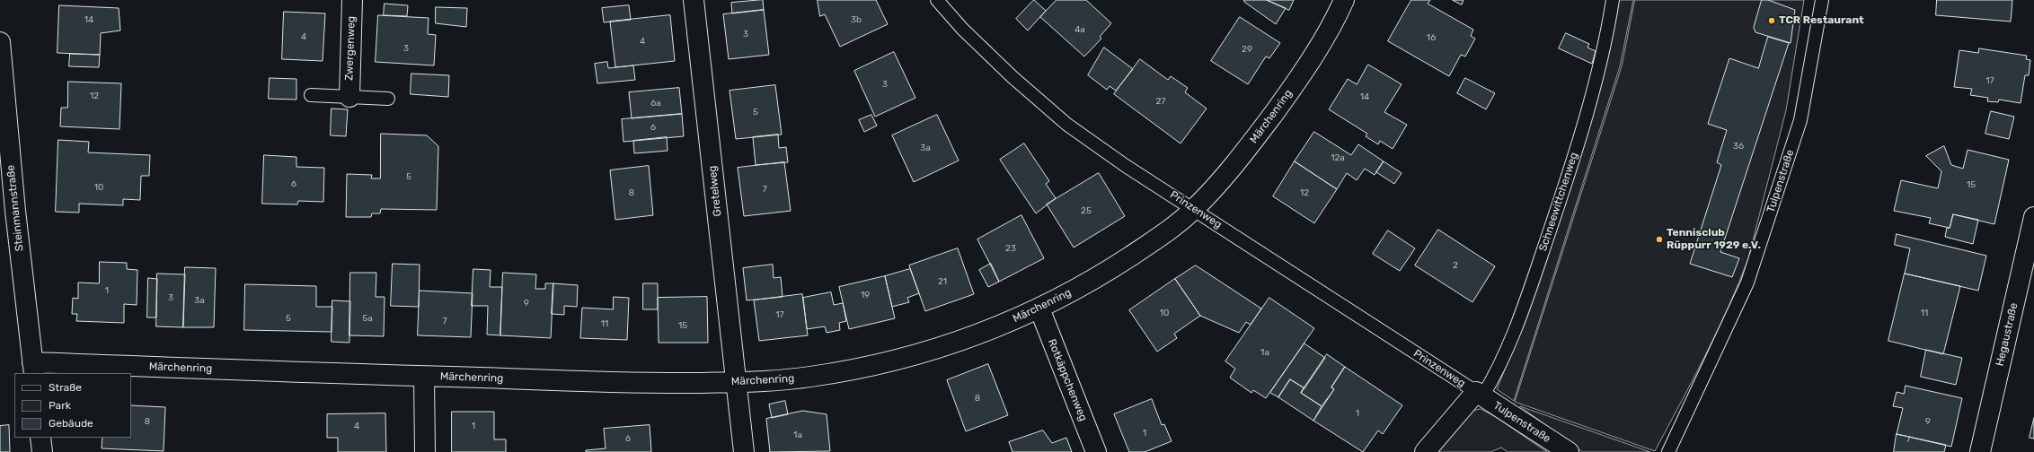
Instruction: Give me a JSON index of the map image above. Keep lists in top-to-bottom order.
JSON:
{
  "streets": {
    "street": [
      "Zwergenweg",
      "Märchenring",
      "Tulpenstraße",
      "Gretelweg",
      "Schneewittchenweg",
      "Steinmannstraße",
      "Hegaustraße",
      "Rotkäppchenweg"
    ],
    "lane": ["Prinzenweg"]
  },
  "crossings": [
    ["Märchenring", "Gretelweg"],
    ["Märchenring", "Steinmannstraße"],
    ["Märchenring", "Prinzenweg"],
    ["Märchenring", "Rotkäppchenweg"],
    ["Tulpenstraße", "Schneewittchenweg"],
    ["Tulpenstraße", "Prinzenweg"],
    ["Schneewittchenweg", "Prinzenweg"]
  ],
  "places": ["TCR Restaurant", "Tennisclub Rüppurr 1929 e.V."],
  "house_numbers": [
    "14",
    "3b",
    "4a",
    "3",
    "4",
    "16",
    "4",
    "3",
    "29",
    "17",
    "3",
    "12",
    "14",
    "27",
    "6a",
    "5",
    "6",
    "36",
    "3a",
    "12a",
    "5",
    "6",
    "15",
    "10",
    "7",
    "8",
    "12",
    "25",
    "23",
    "2",
    "21",
    "1",
    "19",
    "3",
    "3a",
    "9",
    "10",
    "11",
    "17",
    "5",
    "5a",
    "7",
    "11",
    "15",
    "1a",
    "8",
    "1",
    "8",
    "9",
    "4",
    "1",
    "1",
    "1a",
    "6",
    "7"
  ],
  "legend": ["Straße", "Park", "Gebäude"]
}
